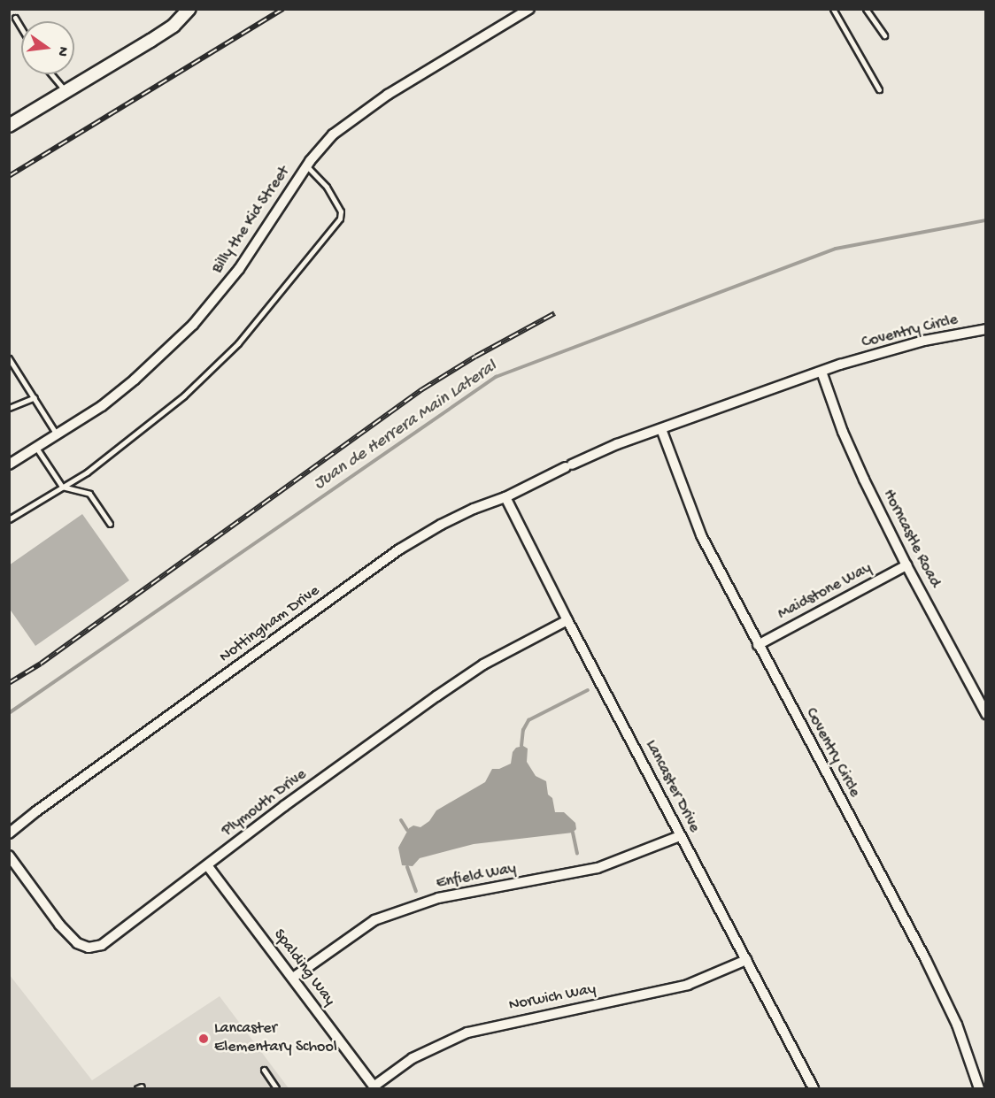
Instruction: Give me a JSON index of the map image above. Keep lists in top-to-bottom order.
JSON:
{
  "streets": {
    "street": [
      "Billy the Kid Street",
      "Coventry Circle",
      "Horncastle Road",
      "Maidstone Way",
      "Nottingham Drive",
      "Lancaster Drive",
      "Plymouth Drive",
      "Enfield Way",
      "Spalding Way",
      "Norwich Way"
    ]
  },
  "crossings": [
    ["Coventry Circle", "Horncastle Road"],
    ["Coventry Circle", "Maidstone Way"],
    ["Coventry Circle", "Nottingham Drive"],
    ["Horncastle Road", "Maidstone Way"],
    ["Nottingham Drive", "Lancaster Drive"],
    ["Lancaster Drive", "Plymouth Drive"],
    ["Lancaster Drive", "Enfield Way"],
    ["Lancaster Drive", "Norwich Way"],
    ["Plymouth Drive", "Spalding Way"],
    ["Enfield Way", "Spalding Way"],
    ["Spalding Way", "Norwich Way"]
  ],
  "water": ["Juan de Herrera Main Lateral"],
  "places": ["Lancaster Elementary School"],
  "north": "right"
}
